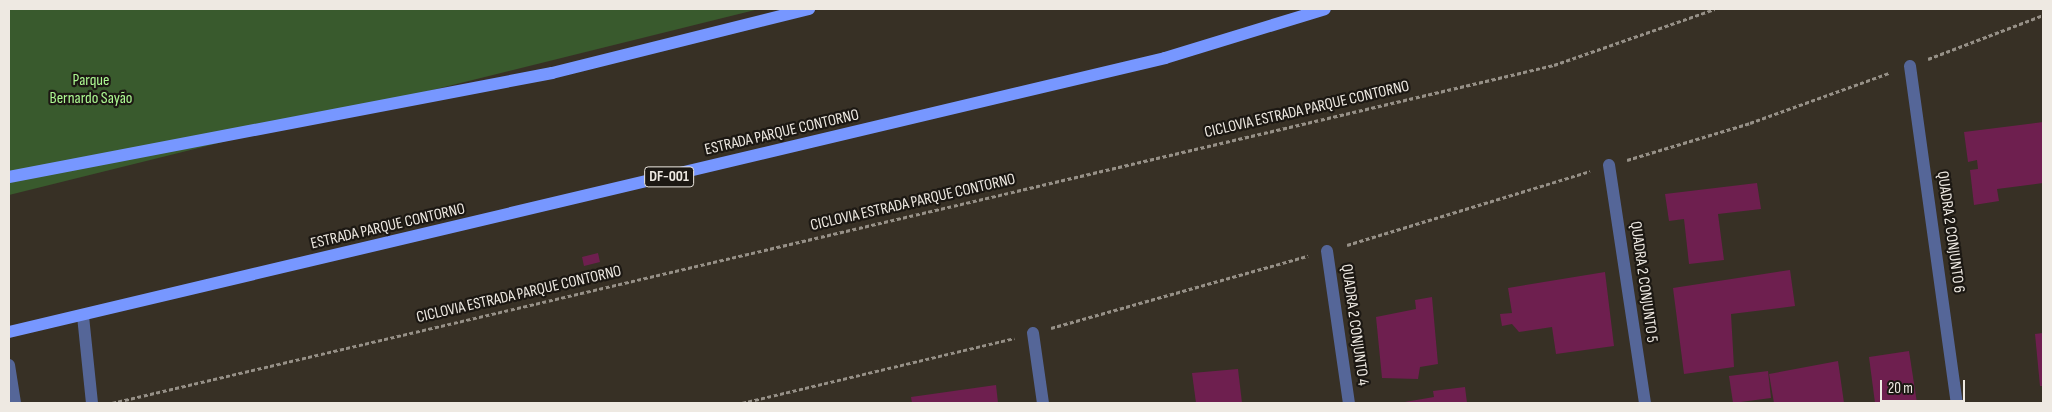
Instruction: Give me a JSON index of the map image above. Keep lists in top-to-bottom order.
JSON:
{
  "streets": {
    "main road": ["ESTRADA PARQUE CONTORNO", "DF-001"],
    "street": ["QUADRA 2 CONJUNTO 6", "QUADRA 2 CONJUNTO 5", "QUADRA 2 CONJUNTO 4"],
    "path": ["CICLOVIA ESTRADA PARQUE CONTORNO"]
  },
  "parks": ["Parque Bernardo Sayão"],
  "scale_bar": "20 m"
}
